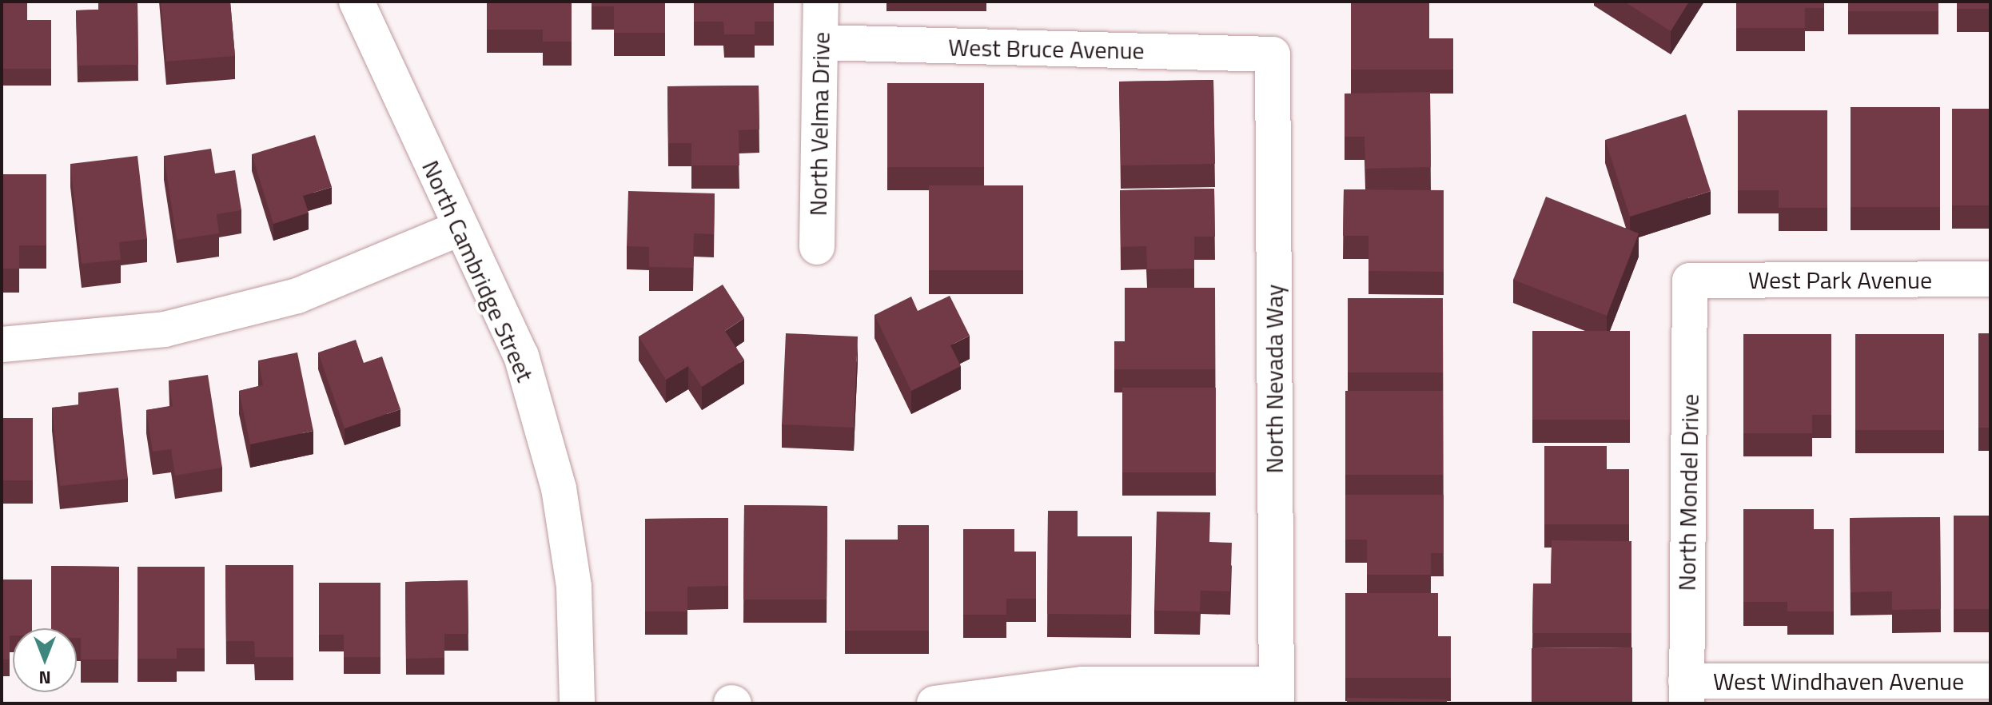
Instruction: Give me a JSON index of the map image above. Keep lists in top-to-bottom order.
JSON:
{
  "streets": {
    "street": [
      "West Bruce Avenue",
      "North Velma Drive",
      "North Cambridge Street",
      "West Park Avenue",
      "North Nevada Way",
      "North Mondel Drive",
      "West Windhaven Avenue"
    ]
  },
  "crossings": [
    ["West Bruce Avenue", "North Velma Drive"],
    ["West Bruce Avenue", "North Nevada Way"],
    ["West Park Avenue", "North Mondel Drive"],
    ["North Mondel Drive", "West Windhaven Avenue"]
  ],
  "north": "bottom"
}
